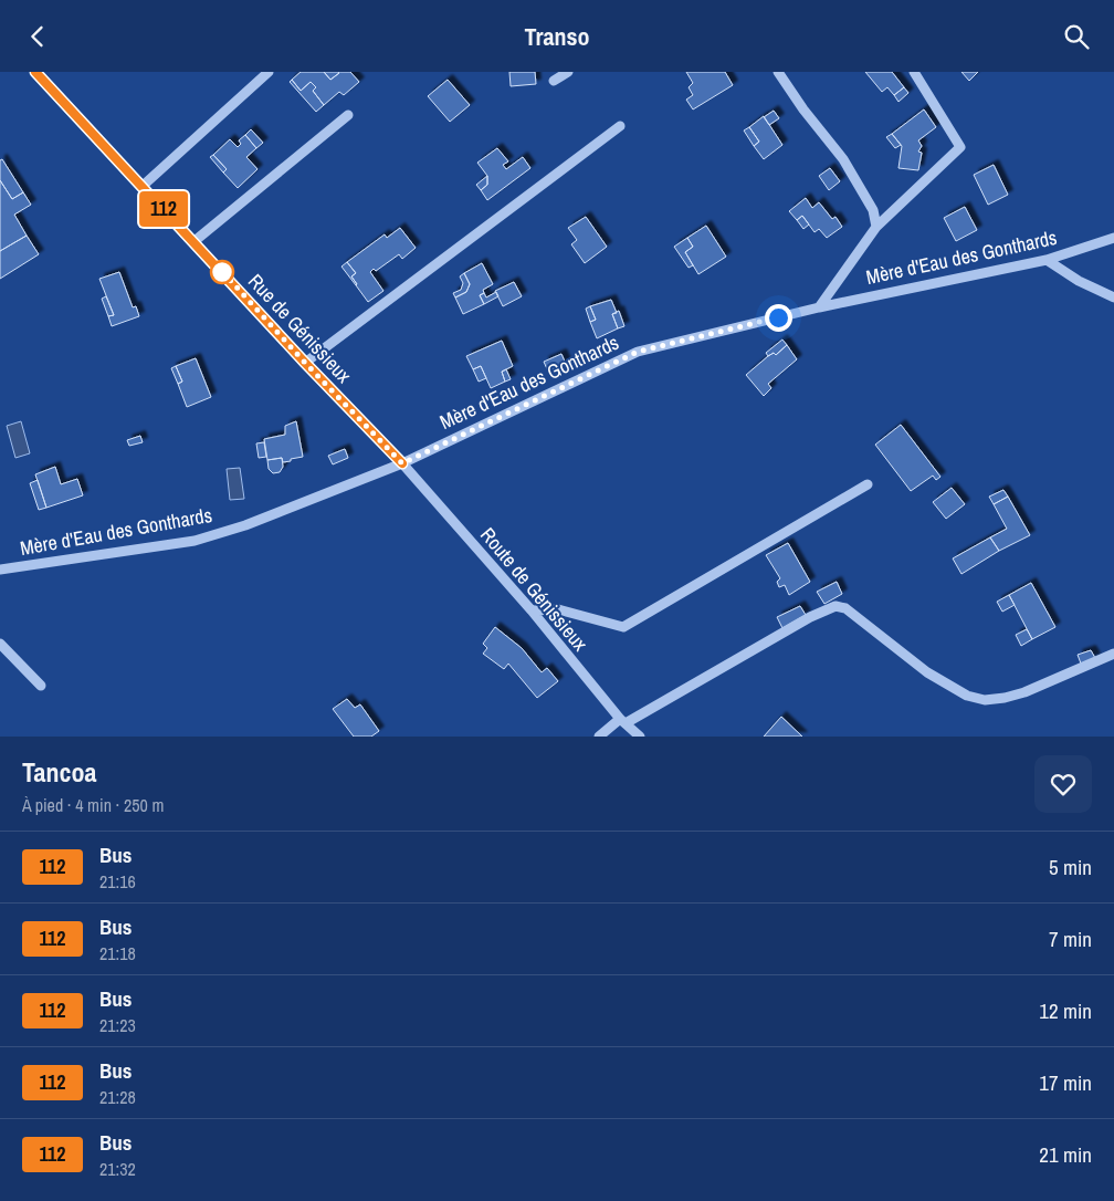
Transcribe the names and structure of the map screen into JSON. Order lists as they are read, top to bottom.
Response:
{
  "streets": {
    "street": ["Mère d'Eau des Gonthards", "Rue de Génissieux", "Route de Génissieux"]
  },
  "crossings": [
    ["Mère d'Eau des Gonthards", "Rue de Génissieux"],
    ["Mère d'Eau des Gonthards", "Route de Génissieux"],
    ["Rue de Génissieux", "Route de Génissieux"]
  ],
  "lines": ["bus line 112"],
  "page": {
    "header": "Transo",
    "on_map": "112",
    "heading": ["Tancoa", "À pied · 4 min · 250 m"],
    "list": [
      {
        "mark": "112",
        "name": "Bus",
        "note": "21:16",
        "value": "5 min"
      },
      {
        "mark": "112",
        "name": "Bus",
        "note": "21:18",
        "value": "7 min"
      },
      {
        "mark": "112",
        "name": "Bus",
        "note": "21:23",
        "value": "12 min"
      },
      {
        "mark": "112",
        "name": "Bus",
        "note": "21:28",
        "value": "17 min"
      },
      {
        "mark": "112",
        "name": "Bus",
        "note": "21:32",
        "value": "21 min"
      }
    ]
  }
}
